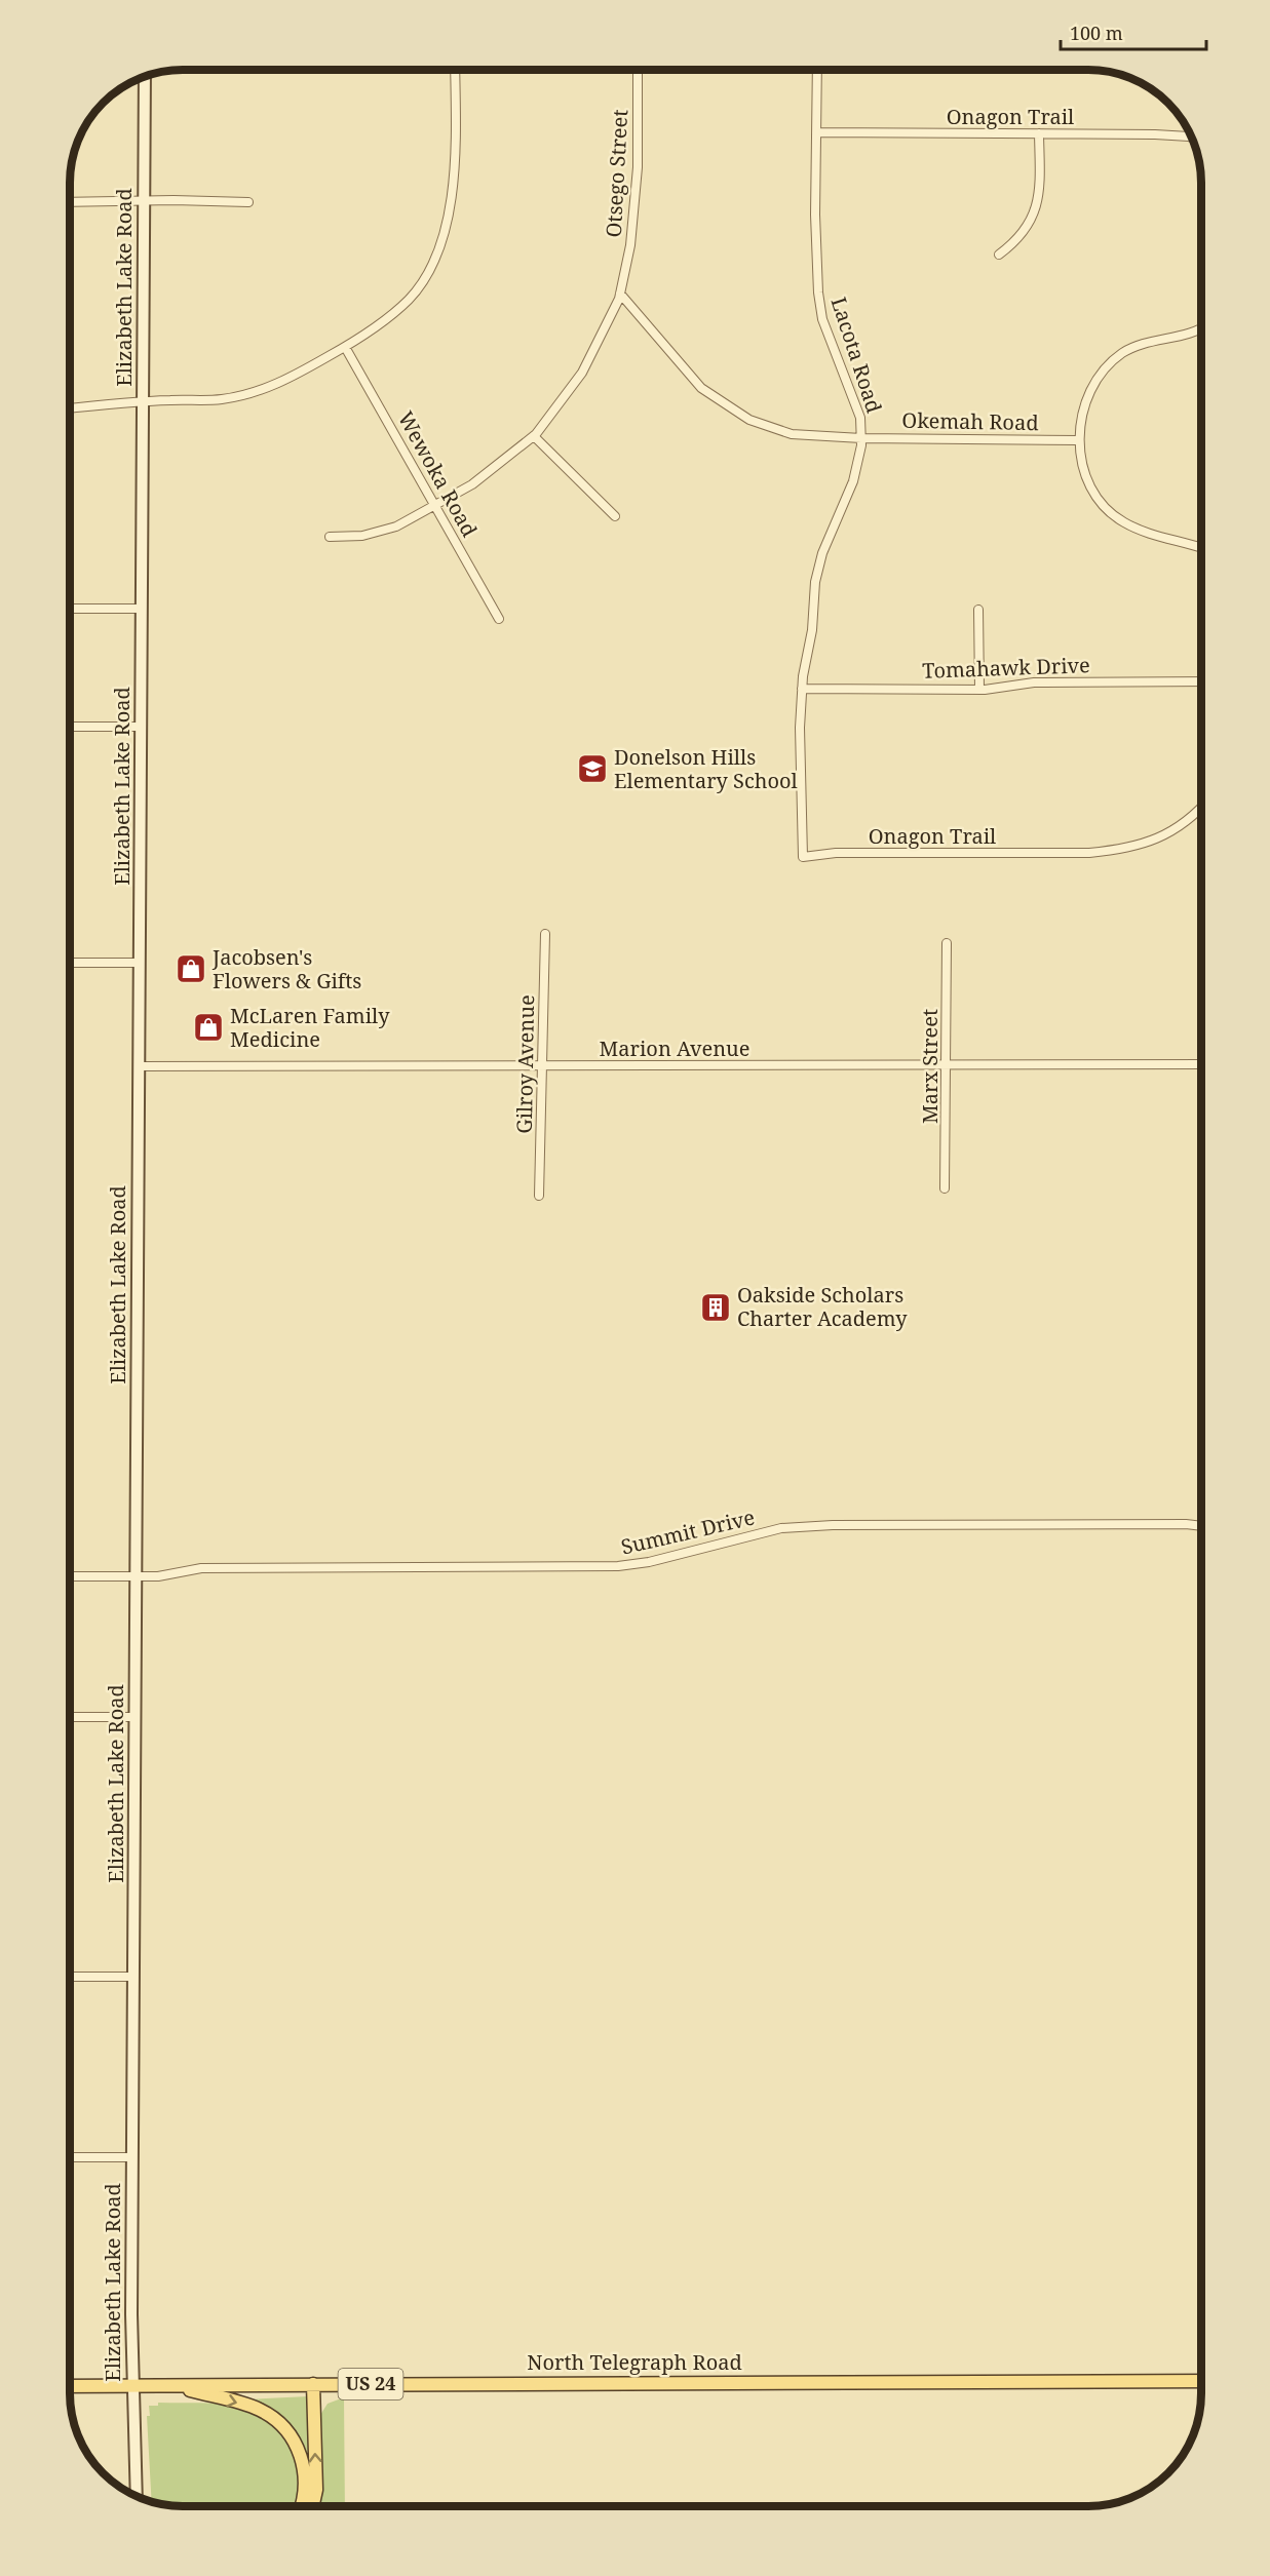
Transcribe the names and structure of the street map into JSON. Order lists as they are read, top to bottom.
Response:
{
  "streets": {
    "main road": ["Elizabeth Lake Road", "North Telegraph Road", "US 24"],
    "street": [
      "Onagon Trail",
      "Otsego Street",
      "Lacota Road",
      "Okemah Road",
      "Wewoka Road",
      "Tomahawk Drive",
      "Marion Avenue",
      "Gilroy Avenue",
      "Marx Street",
      "Summit Drive"
    ]
  },
  "crossings": [
    ["Onagon Trail", "Lacota Road"],
    ["Onagon Trail", "Tomahawk Drive"],
    ["Otsego Street", "Okemah Road"],
    ["Otsego Street", "Wewoka Road"],
    ["Elizabeth Lake Road", "Marion Avenue"],
    ["Elizabeth Lake Road", "Summit Drive"],
    ["Elizabeth Lake Road", "North Telegraph Road"],
    ["Lacota Road", "Okemah Road"],
    ["Lacota Road", "Tomahawk Drive"],
    ["Marion Avenue", "Gilroy Avenue"],
    ["Marion Avenue", "Marx Street"]
  ],
  "places": {
    "school or university": ["Donelson Hills Elementary School"],
    "shop": ["Jacobsen's Flowers & Gifts", "McLaren Family Medicine"],
    "building": ["Oakside Scholars Charter Academy"]
  },
  "scale_bar": "100 m"
}
